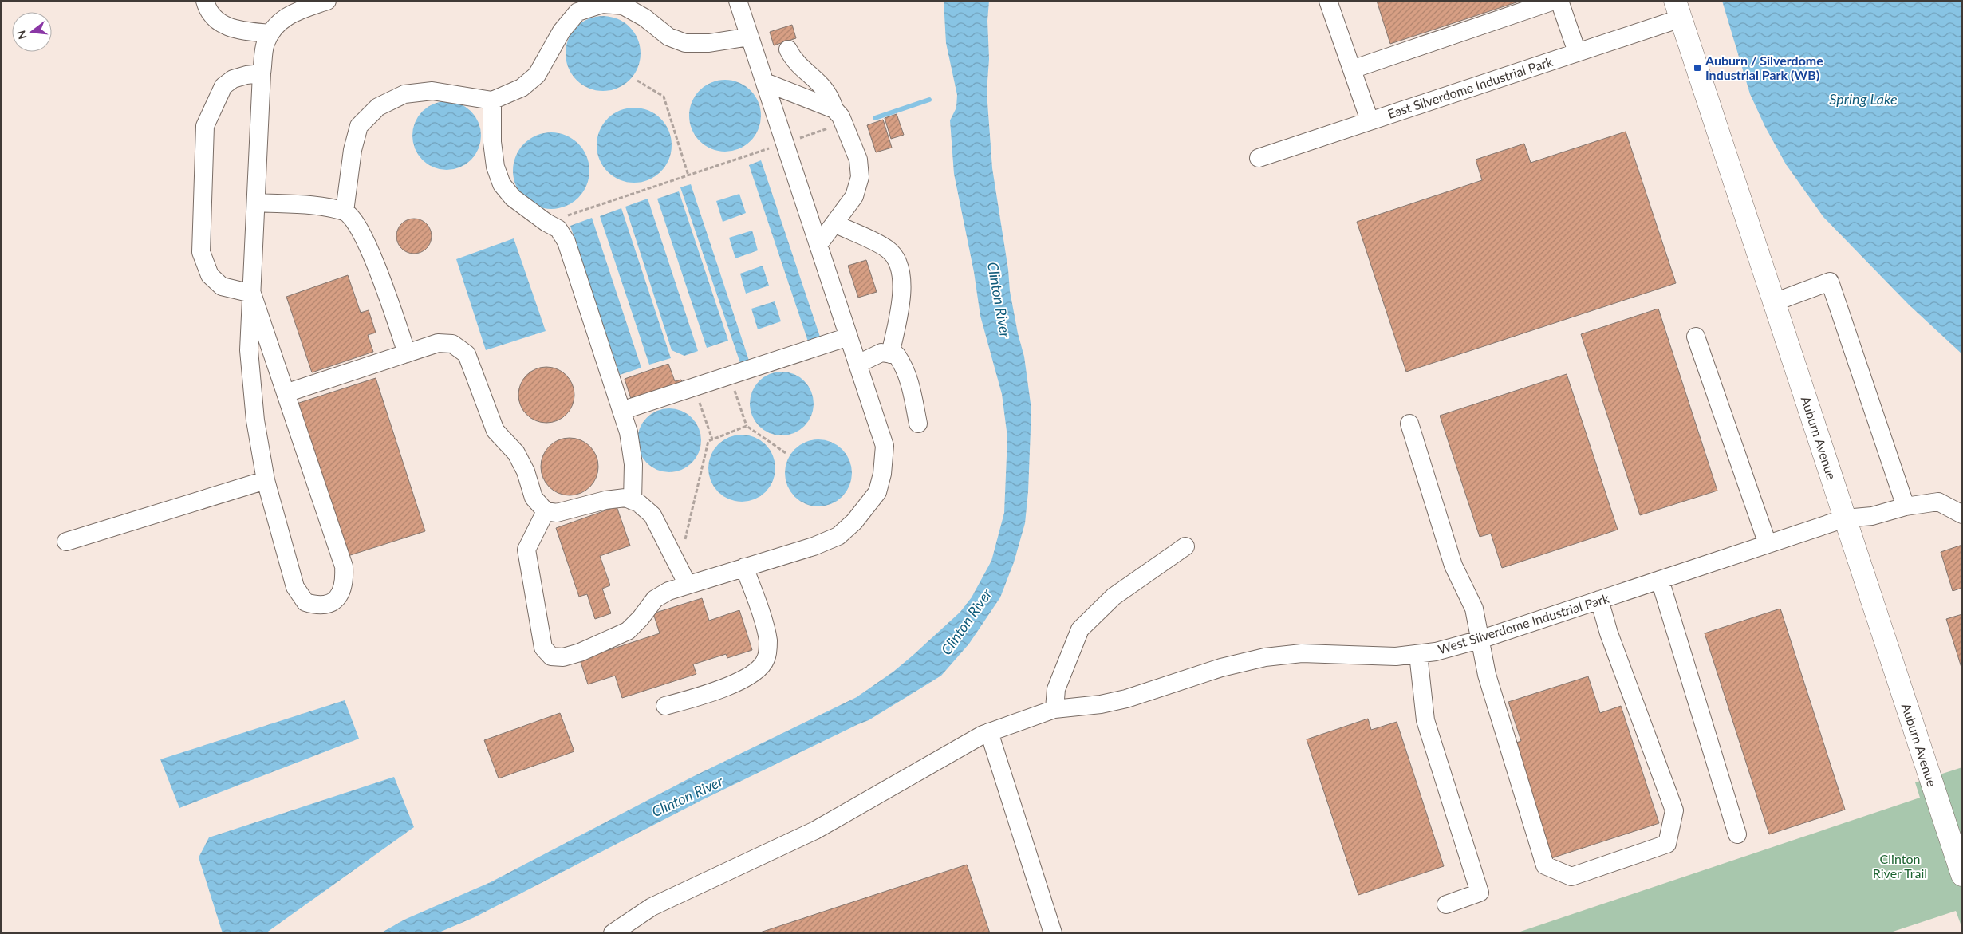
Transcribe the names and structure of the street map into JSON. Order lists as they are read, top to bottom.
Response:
{
  "streets": {
    "main road": ["Auburn Avenue"],
    "street": ["East Silverdome Industrial Park", "West Silverdome Industrial Park"]
  },
  "crossings": [
    ["East Silverdome Industrial Park", "Auburn Avenue"],
    ["Auburn Avenue", "West Silverdome Industrial Park"]
  ],
  "water": ["Spring Lake", "Clinton River"],
  "parks": ["Clinton River Trail"],
  "places": {
    "transit": ["Auburn / Silverdome Industrial Park (WB)"]
  },
  "north": "left"
}
